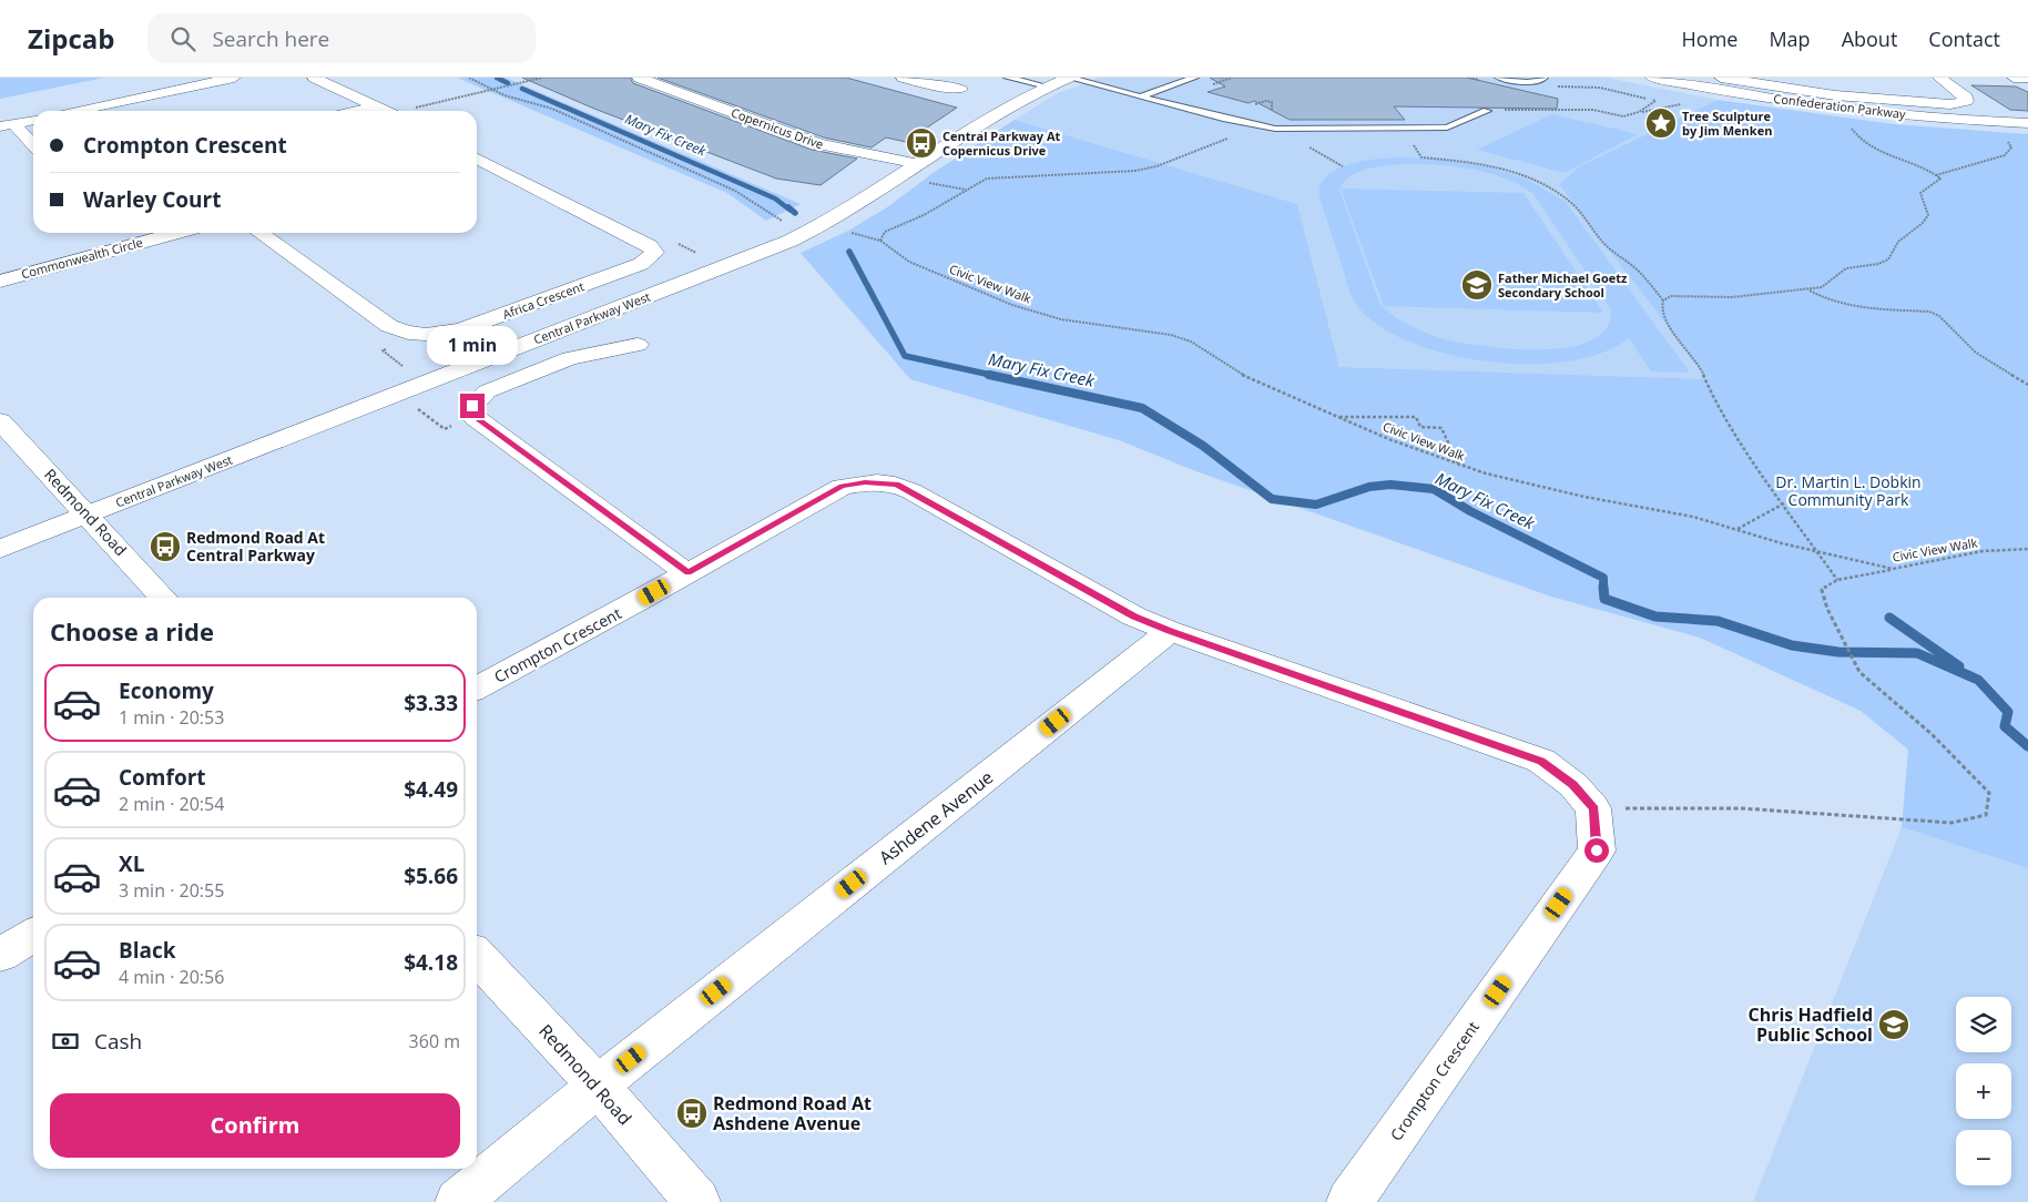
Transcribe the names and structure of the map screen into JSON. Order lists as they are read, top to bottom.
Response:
{
  "streets": {
    "street": [
      "Confederation Parkway",
      "Copernicus Drive",
      "Commonwealth Circle",
      "Africa Crescent",
      "Central Parkway West",
      "Redmond Road",
      "Crompton Crescent",
      "Ashdene Avenue"
    ],
    "path": ["Civic View Walk"]
  },
  "crossings": [
    ["Copernicus Drive", "Central Parkway West"],
    ["Central Parkway West", "Redmond Road"],
    ["Redmond Road", "Ashdene Avenue"],
    ["Crompton Crescent", "Ashdene Avenue"]
  ],
  "water": ["Mary Fix Creek"],
  "parks": ["Dr. Martin L. Dobkin Community Park"],
  "places": {
    "place": ["Tree Sculpture by Jim Menken"],
    "bus stop": ["Central Parkway At Copernicus Drive", "Redmond Road At Central Parkway", "Redmond Road At Ashdene Avenue"],
    "school or university": ["Father Michael Goetz Secondary School", "Chris Hadfield Public School"]
  },
  "page": {
    "header": "Zipcab",
    "search": "Search here",
    "nav": [
      "Home",
      "Map",
      "About",
      "Contact"
    ],
    "banner": ["Crompton Crescent", "Warley Court"],
    "bubble": "1 min",
    "heading": "Choose a ride",
    "list": [
      {
        "name": "Economy",
        "note": "1 min · 20:53",
        "value": "$3.33"
      },
      {
        "name": "Comfort",
        "note": "2 min · 20:54",
        "value": "$4.49"
      },
      {
        "name": "XL",
        "note": "3 min · 20:55",
        "value": "$5.66"
      },
      {
        "name": "Black",
        "note": "4 min · 20:56",
        "value": "$4.18"
      }
    ],
    "map_buttons": ["+", "−"],
    "pay": ["Cash", "360 m"],
    "buttons": "Confirm"
  }
}
